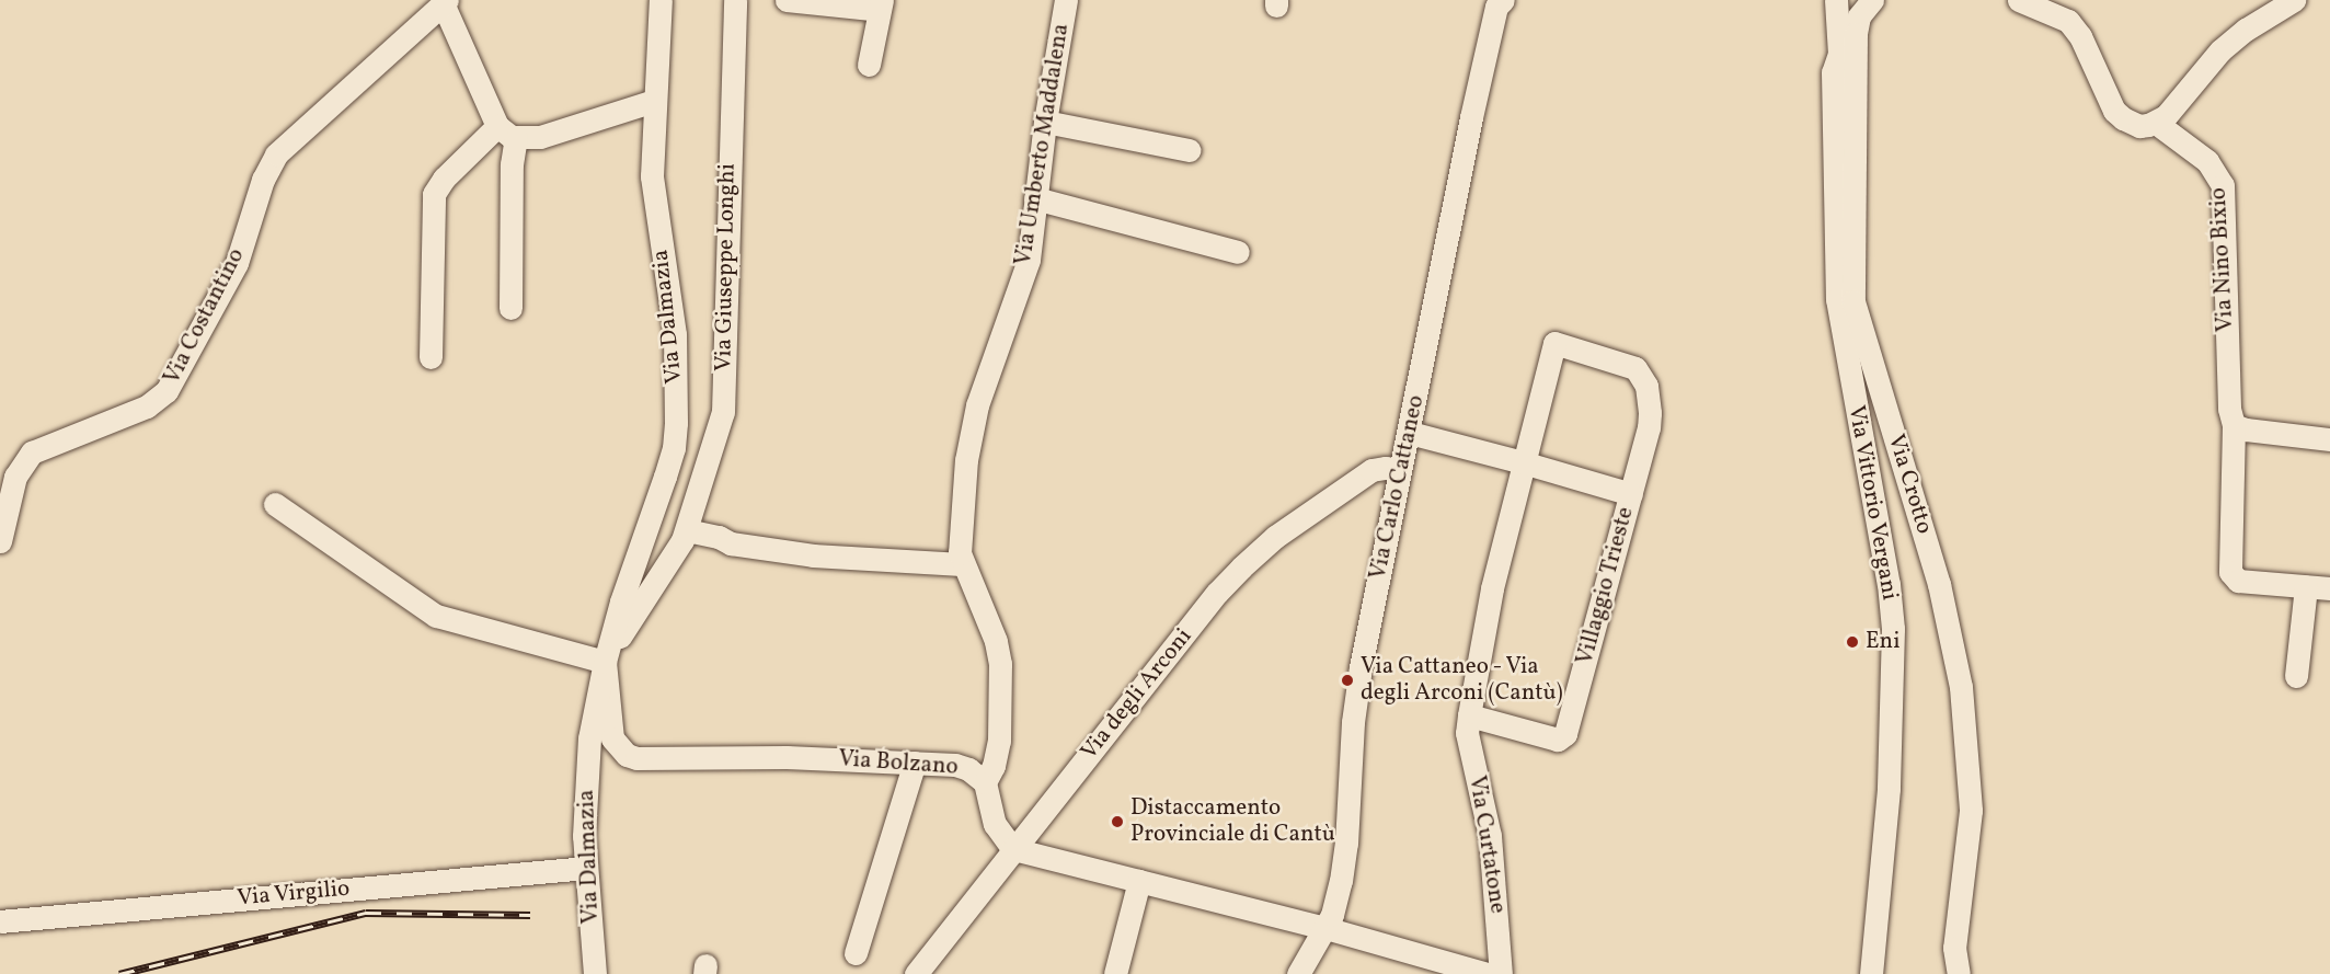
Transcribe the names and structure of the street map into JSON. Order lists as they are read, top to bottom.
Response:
{
  "streets": {
    "street": [
      "Via Umberto Maddalena",
      "Via Nino Bixio",
      "Via Giuseppe Longhi",
      "Via Costantino",
      "Via Dalmazia",
      "Via Crotto",
      "Via Carlo Cattaneo",
      "Via Vittorio Vergani",
      "Villaggio Trieste",
      "Via degli Arconi",
      "Via Bolzano",
      "Via Curtatone",
      "Via Virgilio"
    ]
  },
  "crossings": [
    ["Via Umberto Maddalena", "Via Bolzano"],
    ["Via Giuseppe Longhi", "Via Dalmazia"],
    ["Via Giuseppe Longhi", "Via Bolzano"],
    ["Via Dalmazia", "Via Bolzano"],
    ["Via Dalmazia", "Via Virgilio"],
    ["Via Carlo Cattaneo", "Via degli Arconi"],
    ["Villaggio Trieste", "Via Curtatone"],
    ["Via degli Arconi", "Via Bolzano"]
  ],
  "places": ["Eni", "Via Cattaneo - Via degli Arconi (Cantù)", "Distaccamento Provinciale di Cantù"]
}
